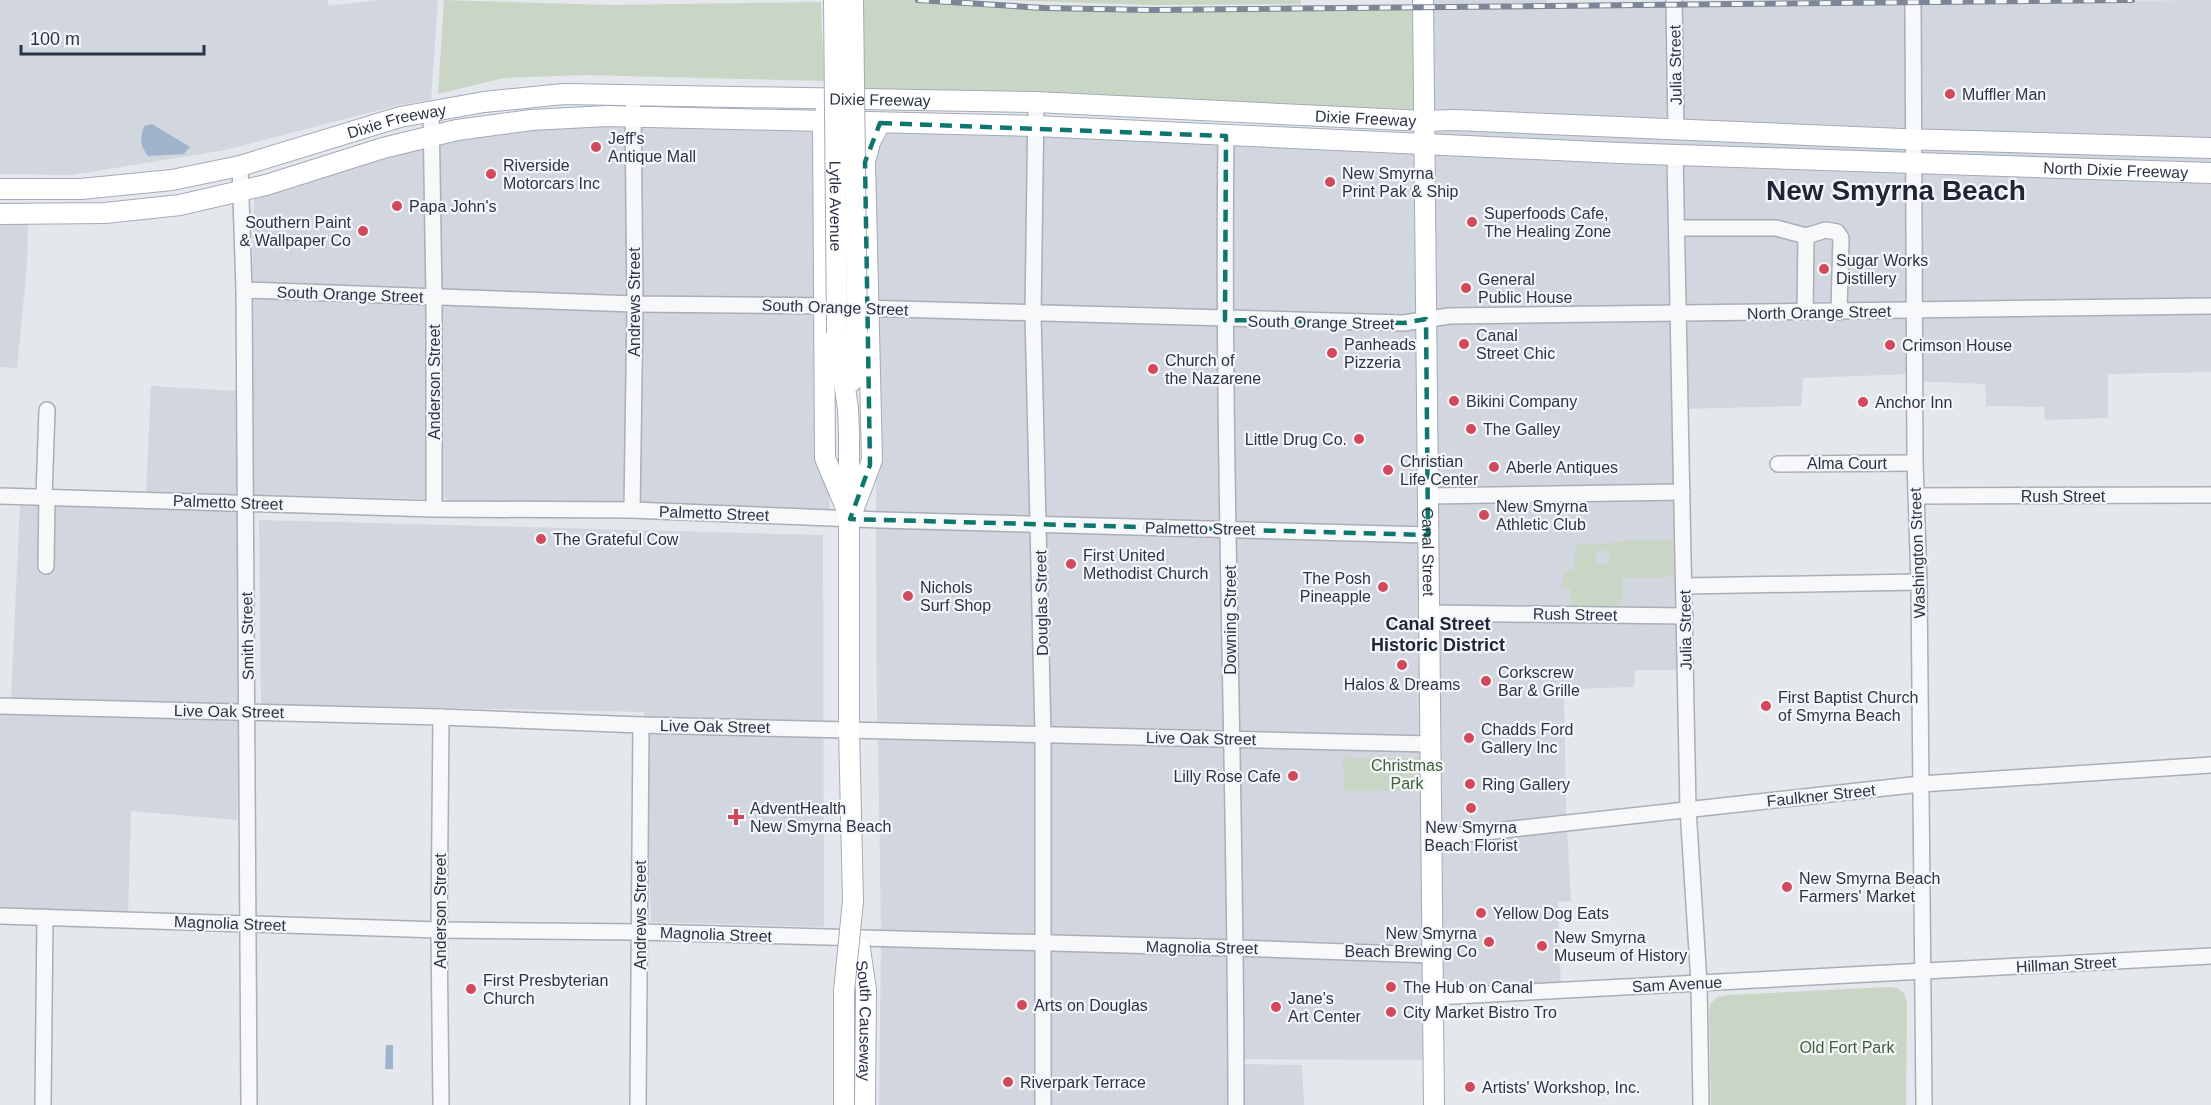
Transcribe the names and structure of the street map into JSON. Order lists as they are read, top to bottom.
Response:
{
  "streets": {
    "main road": [
      "Dixie Freeway",
      "North Dixie Freeway",
      "Lytle Avenue",
      "Canal Street",
      "South Causeway"
    ],
    "street": [
      "Julia Street",
      "South Orange Street",
      "Andrews Street",
      "North Orange Street",
      "Anderson Street",
      "Alma Court",
      "Rush Street",
      "Palmetto Street",
      "Washington Street",
      "Douglas Street",
      "Downing Street",
      "Smith Street",
      "Live Oak Street",
      "Faulkner Street",
      "Magnolia Street",
      "Hillman Street",
      "Sam Avenue"
    ]
  },
  "crossings": [
    ["Julia Street", "Dixie Freeway"],
    ["Julia Street", "North Orange Street"],
    ["Julia Street", "Rush Street"],
    ["Julia Street", "Faulkner Street"],
    ["Julia Street", "Sam Avenue"],
    ["Dixie Freeway", "North Dixie Freeway"],
    ["Dixie Freeway", "Andrews Street"],
    ["Dixie Freeway", "Anderson Street"],
    ["Dixie Freeway", "Canal Street"],
    ["Dixie Freeway", "Douglas Street"],
    ["Dixie Freeway", "Downing Street"],
    ["Dixie Freeway", "Smith Street"],
    ["North Dixie Freeway", "Washington Street"],
    ["Lytle Avenue", "Palmetto Street"],
    ["Lytle Avenue", "Live Oak Street"],
    ["Lytle Avenue", "South Causeway"],
    ["South Orange Street", "Andrews Street"],
    ["South Orange Street", "North Orange Street"],
    ["South Orange Street", "Anderson Street"],
    ["South Orange Street", "Canal Street"],
    ["South Orange Street", "Douglas Street"],
    ["South Orange Street", "Downing Street"],
    ["South Orange Street", "Smith Street"],
    ["Andrews Street", "Palmetto Street"],
    ["Andrews Street", "Live Oak Street"],
    ["Andrews Street", "Magnolia Street"],
    ["North Orange Street", "Canal Street"],
    ["North Orange Street", "Washington Street"],
    ["Anderson Street", "Palmetto Street"],
    ["Anderson Street", "Live Oak Street"],
    ["Anderson Street", "Magnolia Street"],
    ["Alma Court", "Washington Street"],
    ["Rush Street", "Canal Street"],
    ["Rush Street", "Washington Street"],
    ["Palmetto Street", "Canal Street"],
    ["Palmetto Street", "Douglas Street"],
    ["Palmetto Street", "Downing Street"],
    ["Palmetto Street", "Smith Street"],
    ["Canal Street", "Live Oak Street"],
    ["Canal Street", "Faulkner Street"],
    ["Canal Street", "Magnolia Street"],
    ["Canal Street", "Sam Avenue"],
    ["Washington Street", "Faulkner Street"],
    ["Washington Street", "Hillman Street"],
    ["Washington Street", "Sam Avenue"],
    ["Douglas Street", "Live Oak Street"],
    ["Douglas Street", "Magnolia Street"],
    ["Downing Street", "Live Oak Street"],
    ["Downing Street", "Magnolia Street"],
    ["Smith Street", "Live Oak Street"],
    ["Smith Street", "Magnolia Street"],
    ["Live Oak Street", "South Causeway"],
    ["Hillman Street", "Sam Avenue"]
  ],
  "districts": ["New Smyrna Beach", "Canal Street Historic District"],
  "parks": ["Christmas Park", "Old Fort Park"],
  "places": {
    "other": [
      "Muffler Man",
      "Jeff's Antique Mall",
      "Riverside Motorcars Inc",
      "New Smyrna Print Pak & Ship",
      "Papa John's",
      "Superfoods Cafe, The Healing Zone",
      "Southern Paint & Wallpaper Co",
      "Sugar Works Distillery",
      "General Public House",
      "Canal Street Chic",
      "Crimson House",
      "Panheads Pizzeria",
      "Church of the Nazarene",
      "Bikini Company",
      "Anchor Inn",
      "The Galley",
      "Little Drug Co.",
      "Aberle Antiques",
      "Christian Life Center",
      "New Smyrna Athletic Club",
      "The Grateful Cow",
      "First United Methodist Church",
      "The Posh Pineapple",
      "Nichols Surf Shop",
      "Halos & Dreams",
      "Corkscrew Bar & Grille",
      "First Baptist Church of Smyrna Beach",
      "Chadds Ford Gallery Inc",
      "Lilly Rose Cafe",
      "Ring Gallery",
      "New Smyrna Beach Florist",
      "New Smyrna Beach Farmers' Market",
      "Yellow Dog Eats",
      "New Smyrna Beach Brewing Co",
      "New Smyrna Museum of History",
      "The Hub on Canal",
      "First Presbyterian Church",
      "Arts on Douglas",
      "Jane's Art Center",
      "City Market Bistro Tro",
      "Riverpark Terrace",
      "Artists' Workshop, Inc."
    ],
    "health": ["AdventHealth New Smyrna Beach"]
  },
  "scale_bar": "100 m"
}
